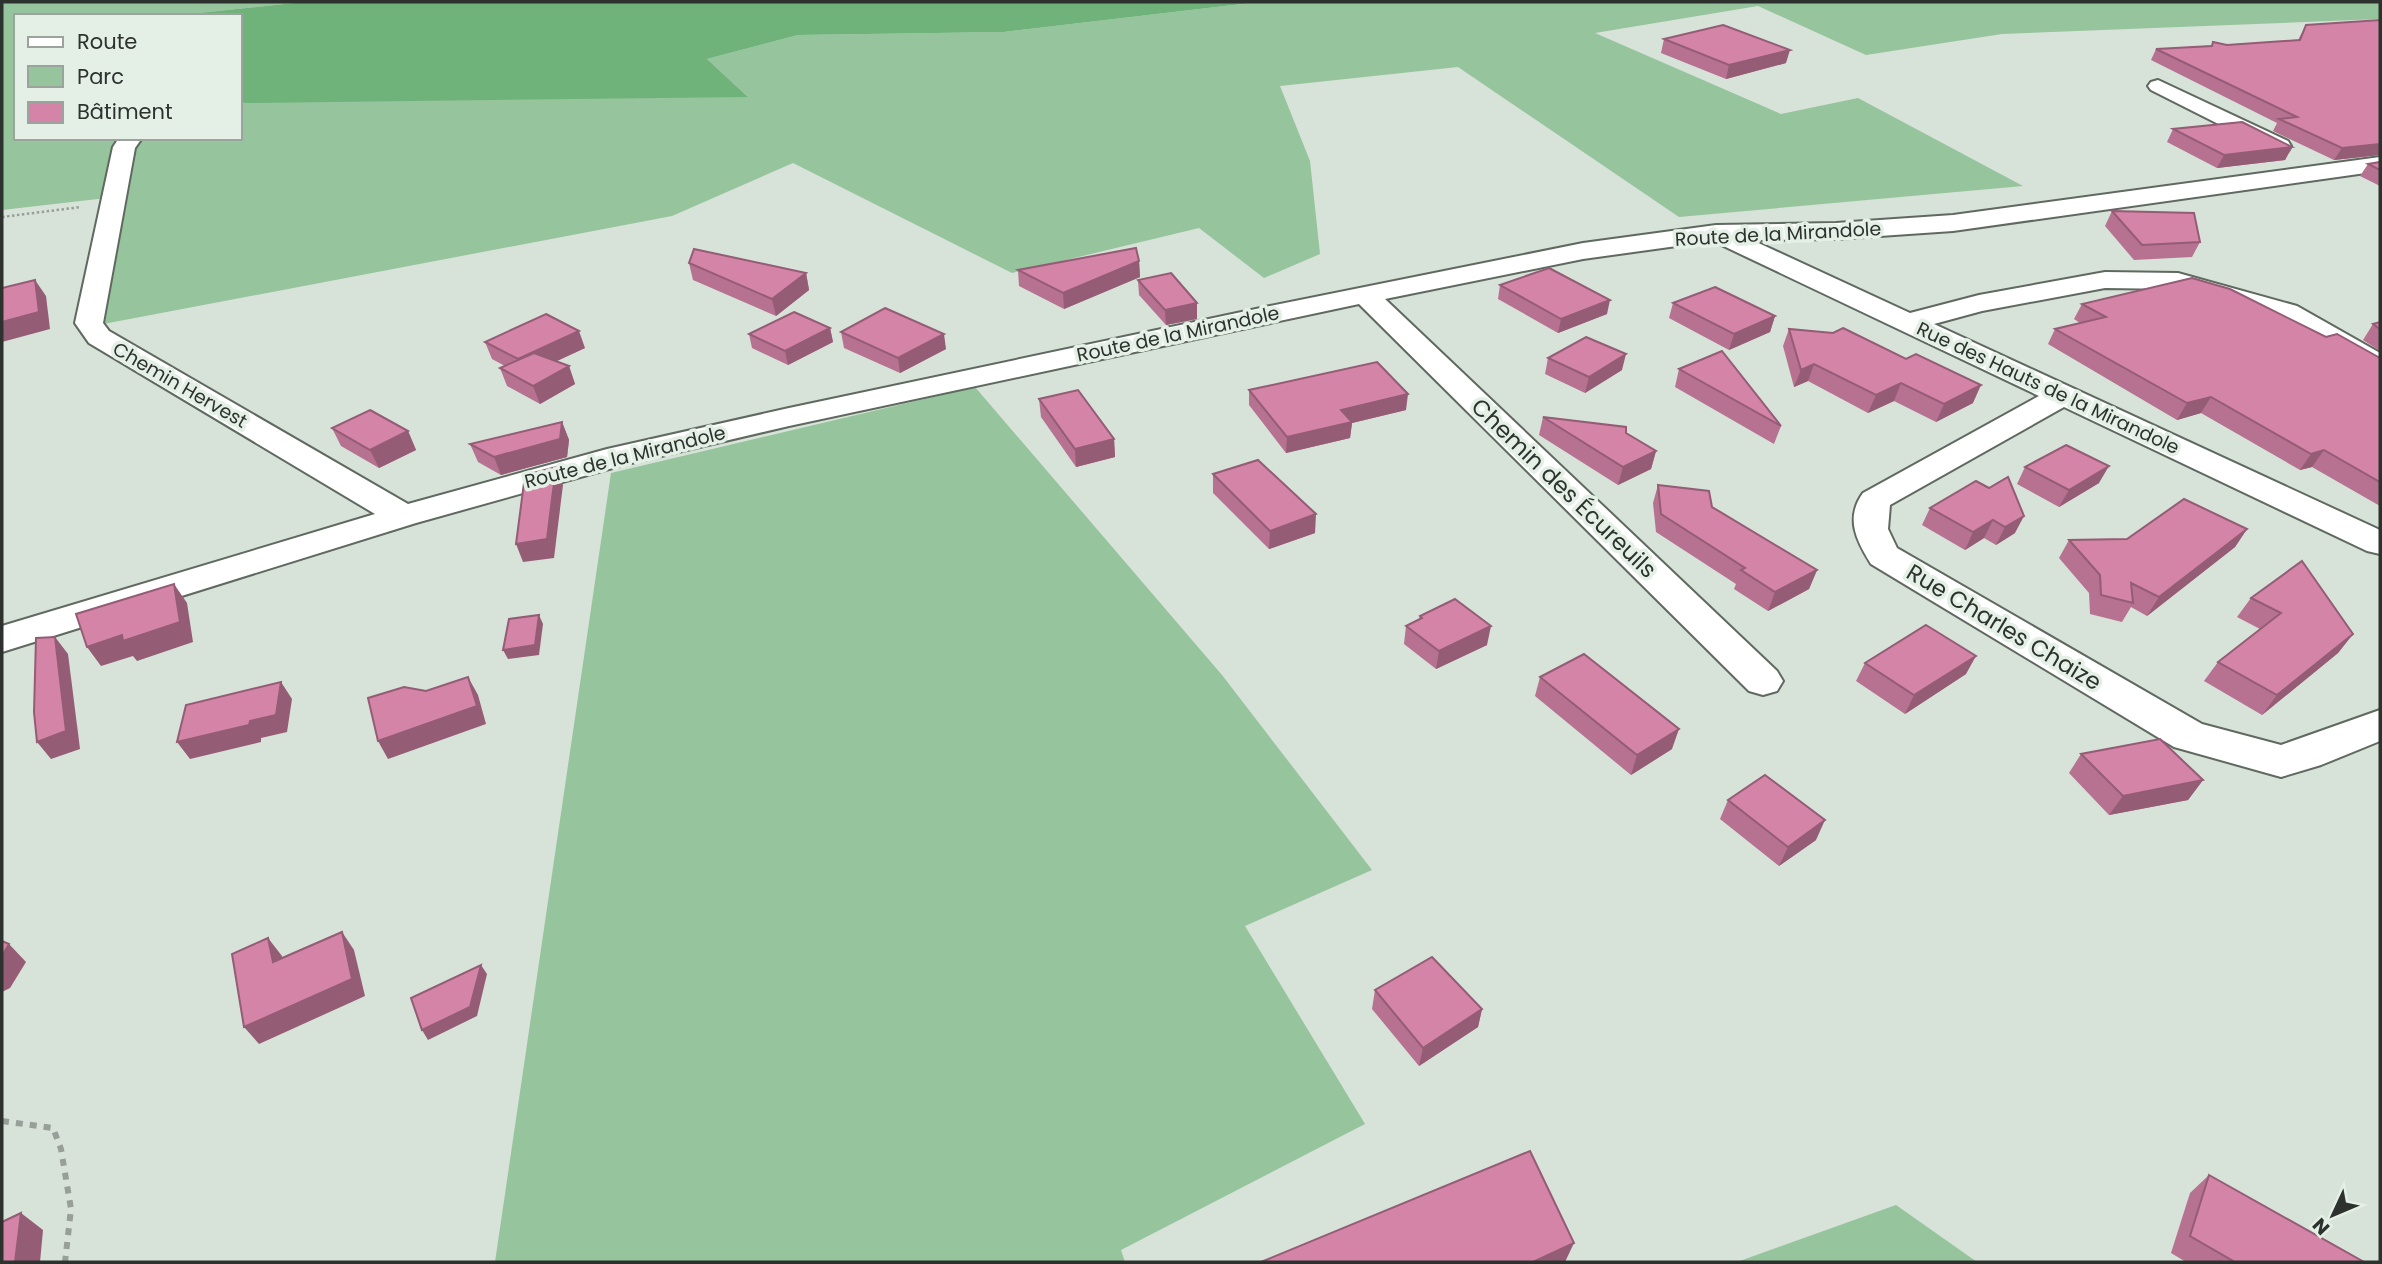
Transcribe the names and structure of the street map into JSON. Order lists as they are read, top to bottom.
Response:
{
  "streets": {
    "street": [
      "Route de la Mirandole",
      "Chemin Hervest",
      "Rue des Hauts de la Mirandole",
      "Chemin des Écureuils",
      "Rue Charles Chaize"
    ]
  },
  "crossings": [
    ["Route de la Mirandole", "Chemin Hervest"],
    ["Route de la Mirandole", "Rue des Hauts de la Mirandole"],
    ["Route de la Mirandole", "Chemin des Écureuils"],
    ["Rue des Hauts de la Mirandole", "Rue Charles Chaize"]
  ],
  "legend": ["Route", "Parc", "Bâtiment"],
  "north": "bottom left"
}
